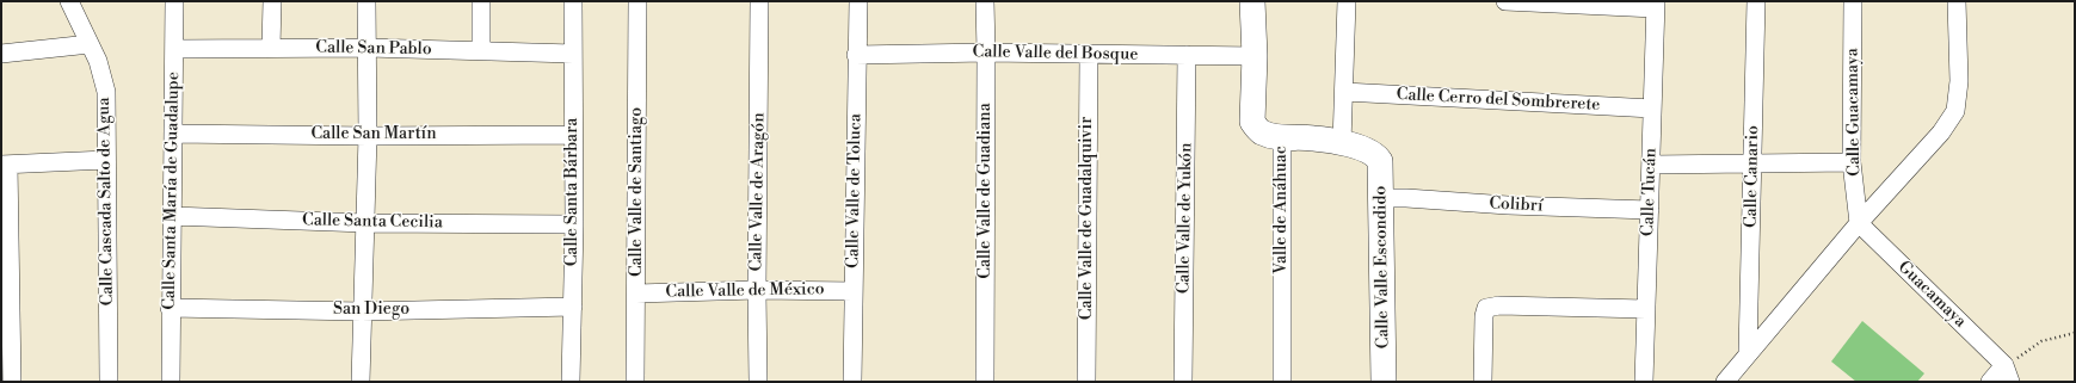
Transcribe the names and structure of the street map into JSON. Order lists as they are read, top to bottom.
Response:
{
  "streets": {
    "street": [
      "Calle San Pablo",
      "Calle Valle del Bosque",
      "Calle Cerro del Sombrerete",
      "Calle Guacamaya",
      "Calle San Martín",
      "Calle Canario",
      "Calle Santa María de Guadalupe",
      "Calle Valle de Toluca",
      "Calle Valle de Guadiana",
      "Calle Santa Bárbara",
      "Calle Valle de Santiago",
      "Calle Valle de Aragón",
      "Calle Tucán",
      "Calle Cascada Salto de Agua",
      "Colibrí",
      "Valle de Anáhuac",
      "Calle Valle de Guadalquivir",
      "Calle Valle de Yukón",
      "Calle Santa Cecilia",
      "Calle Valle Escondido",
      "Calle Valle de México",
      "Guacamaya",
      "San Diego"
    ]
  },
  "crossings": [
    ["Calle San Pablo", "Calle Santa María de Guadalupe"],
    ["Calle San Pablo", "Calle Santa Bárbara"],
    ["Calle Valle del Bosque", "Calle Valle de Toluca"],
    ["Calle Valle del Bosque", "Calle Valle de Guadiana"],
    ["Calle Valle del Bosque", "Valle de Anáhuac"],
    ["Calle Valle del Bosque", "Calle Valle de Guadalquivir"],
    ["Calle Valle del Bosque", "Calle Valle de Yukón"],
    ["Calle Cerro del Sombrerete", "Calle Tucán"],
    ["Calle Guacamaya", "Guacamaya"],
    ["Calle San Martín", "Calle Santa María de Guadalupe"],
    ["Calle San Martín", "Calle Santa Bárbara"],
    ["Calle Santa María de Guadalupe", "Calle Santa Cecilia"],
    ["Calle Santa María de Guadalupe", "San Diego"],
    ["Calle Valle de Toluca", "Calle Valle de México"],
    ["Calle Santa Bárbara", "Calle Santa Cecilia"],
    ["Calle Santa Bárbara", "San Diego"],
    ["Calle Valle de Santiago", "Calle Valle de México"],
    ["Calle Valle de Aragón", "Calle Valle de México"],
    ["Calle Tucán", "Colibrí"],
    ["Colibrí", "Calle Valle Escondido"]
  ]
}
